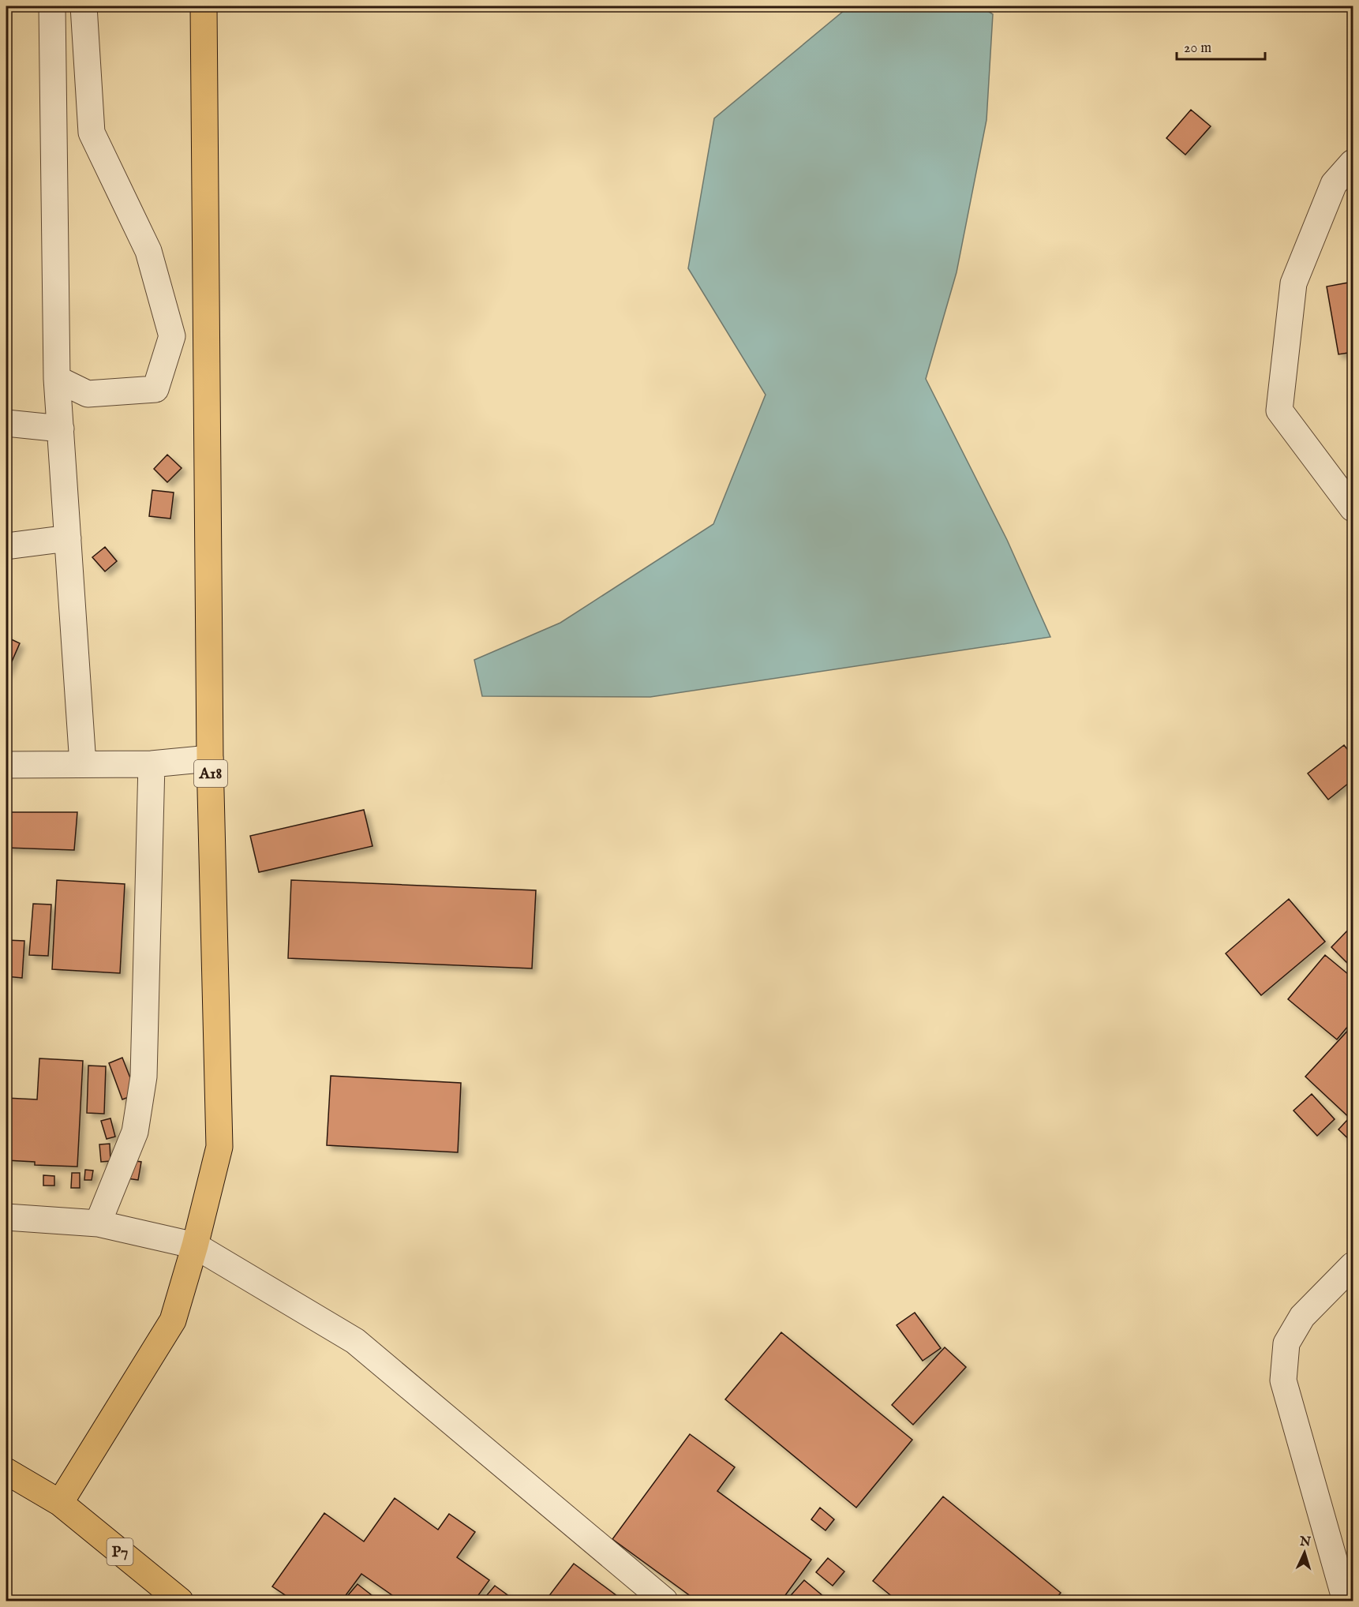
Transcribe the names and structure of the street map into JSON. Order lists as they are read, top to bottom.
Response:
{
  "streets": {
    "highway": ["A18", "P7"]
  },
  "crossings": [
    ["A18", "P7"]
  ],
  "scale_bar": "20 m",
  "north": "top"
}
